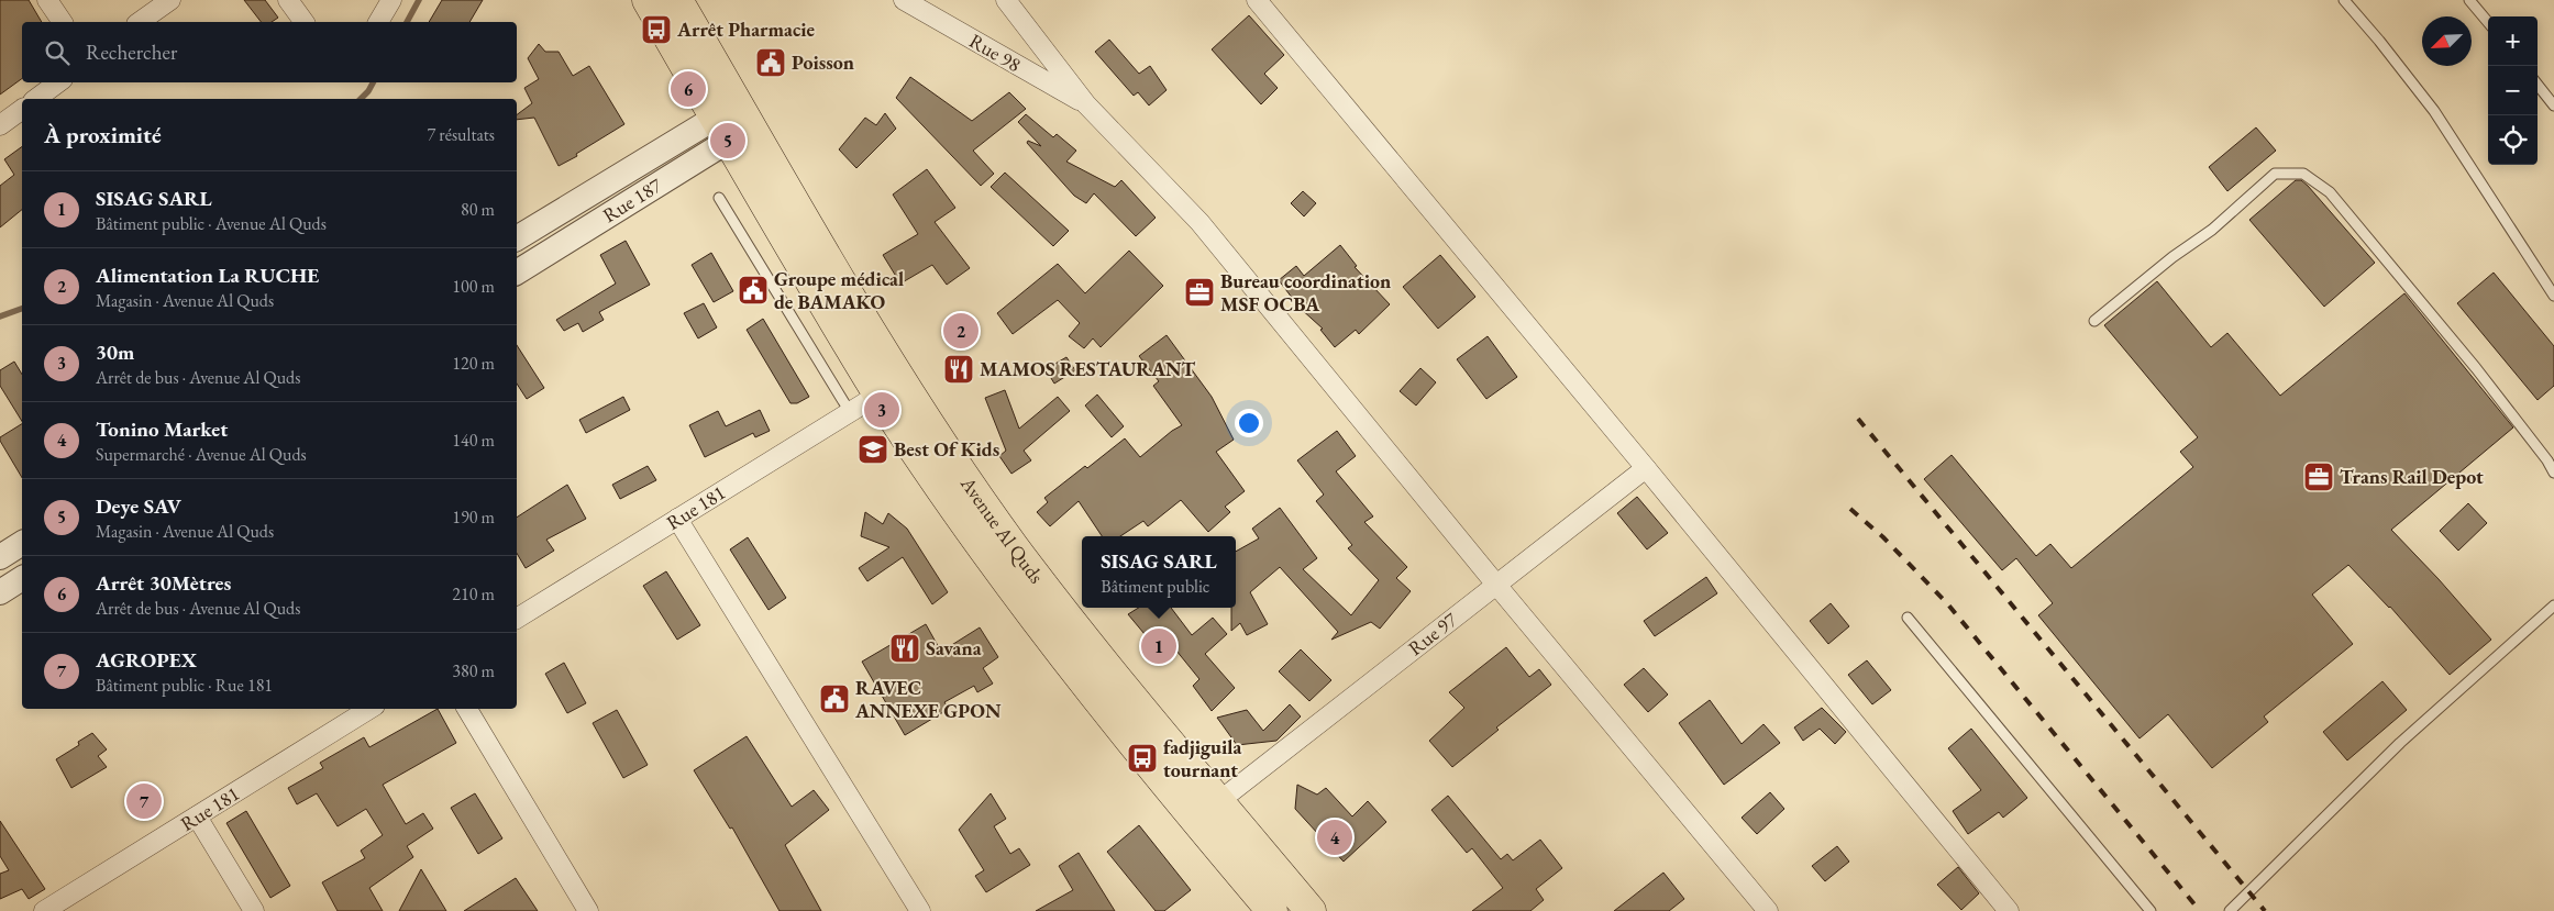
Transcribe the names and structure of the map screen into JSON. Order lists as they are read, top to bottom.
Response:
{
  "streets": {
    "main road": ["Avenue Al Quds"],
    "street": [
      "Rue 98",
      "Rue 187",
      "Rue 181",
      "Rue 97"
    ]
  },
  "crossings": [
    ["Rue 187", "Avenue Al Quds"],
    ["Rue 181", "Avenue Al Quds"],
    ["Avenue Al Quds", "Rue 97"]
  ],
  "places": {
    "bus stop": ["Arrêt Pharmacie", "fadjiguila tournant"],
    "public building": ["Poisson", "Groupe médical de BAMAKO", "RAVEC ANNEXE GPON"],
    "office": ["Bureau coordination MSF OCBA", "Trans Rail Depot"],
    "restaurant": ["MAMOS RESTAURANT", "Savana"],
    "school or university": ["Best Of Kids"]
  },
  "north": "bottom left",
  "page": {
    "map_buttons": ["+", "−"],
    "search": "Rechercher",
    "pins": [
      "6",
      "5",
      "2",
      "3",
      "1",
      "7",
      "4"
    ],
    "heading": ["À proximité", "7 résultats"],
    "list": [
      {
        "mark": "1",
        "name": "SISAG SARL",
        "note": "Bâtiment public · Avenue Al Quds",
        "value": "80 m"
      },
      {
        "mark": "2",
        "name": "Alimentation La RUCHE",
        "note": "Magasin · Avenue Al Quds",
        "value": "100 m"
      },
      {
        "mark": "3",
        "name": "30m",
        "note": "Arrêt de bus · Avenue Al Quds",
        "value": "120 m"
      },
      {
        "mark": "4",
        "name": "Tonino Market",
        "note": "Supermarché · Avenue Al Quds",
        "value": "140 m"
      },
      {
        "mark": "5",
        "name": "Deye SAV",
        "note": "Magasin · Avenue Al Quds",
        "value": "190 m"
      },
      {
        "mark": "6",
        "name": "Arrêt 30Mètres",
        "note": "Arrêt de bus · Avenue Al Quds",
        "value": "210 m"
      },
      {
        "mark": "7",
        "name": "AGROPEX",
        "note": "Bâtiment public · Rue 181",
        "value": "380 m"
      }
    ],
    "popup": ["SISAG SARL", "Bâtiment public"]
  }
}
